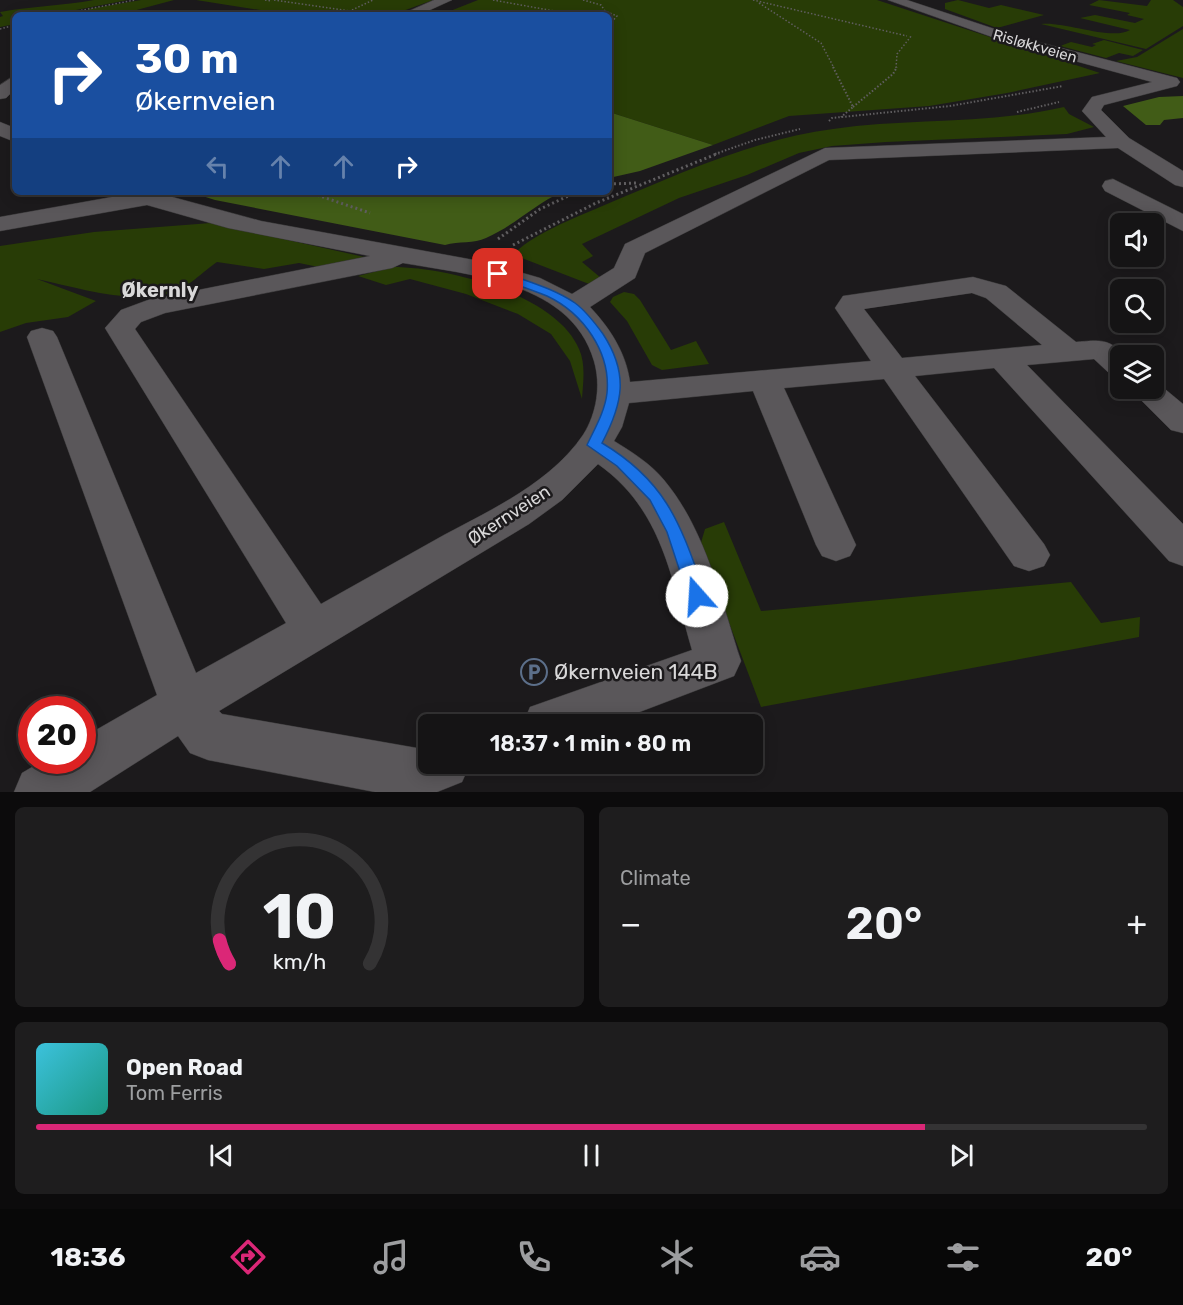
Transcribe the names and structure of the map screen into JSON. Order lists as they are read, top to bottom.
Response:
{
  "streets": {
    "street": ["Risløkkveien", "Økernveien"]
  },
  "districts": ["Økernly"],
  "places": {
    "parking": ["Økernveien 144B"]
  },
  "page": {
    "turn": ["30 m", "Økernveien"],
    "limit": "20",
    "trip": "18:37 · 1 min · 80 m",
    "tile": "Climate",
    "heat": ["−", "20°", "+"],
    "song": ["Open Road", "Tom Ferris"],
    "tabs": ["18:36", "20°"],
    "gauge": ["10", "km/h"]
  }
}
